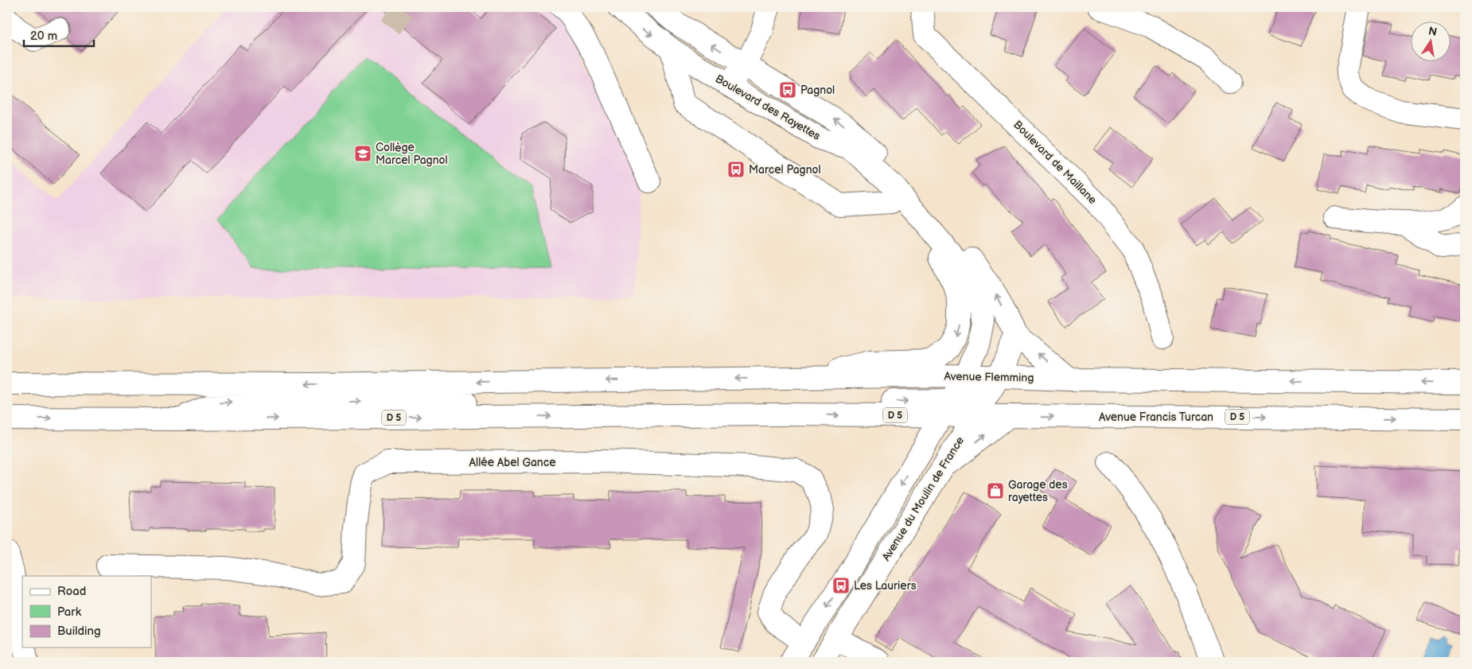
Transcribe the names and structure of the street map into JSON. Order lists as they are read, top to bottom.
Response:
{
  "streets": {
    "main road": [
      "Boulevard des Rayettes",
      "Boulevard de Maillane",
      "Avenue Flemming",
      "D 5",
      "Avenue Francis Turcan",
      "Allée Abel Gance",
      "Avenue du Moulin de France"
    ]
  },
  "crossings": [
    ["Boulevard des Rayettes", "Avenue Flemming"],
    ["Boulevard des Rayettes", "Avenue Francis Turcan"],
    ["Avenue Flemming", "D 5"],
    ["Avenue Flemming", "Avenue Francis Turcan"],
    ["Avenue Flemming", "Avenue du Moulin de France"],
    ["D 5", "Avenue Francis Turcan"],
    ["Avenue Francis Turcan", "Avenue du Moulin de France"]
  ],
  "places": {
    "bus stop": ["Pagnol", "Marcel Pagnol", "Les Lauriers"],
    "school or university": ["Collège Marcel Pagnol"],
    "shop": ["Garage des rayettes"]
  },
  "legend": ["Road", "Park", "Building"],
  "scale_bar": "20 m",
  "north": "top"
}
